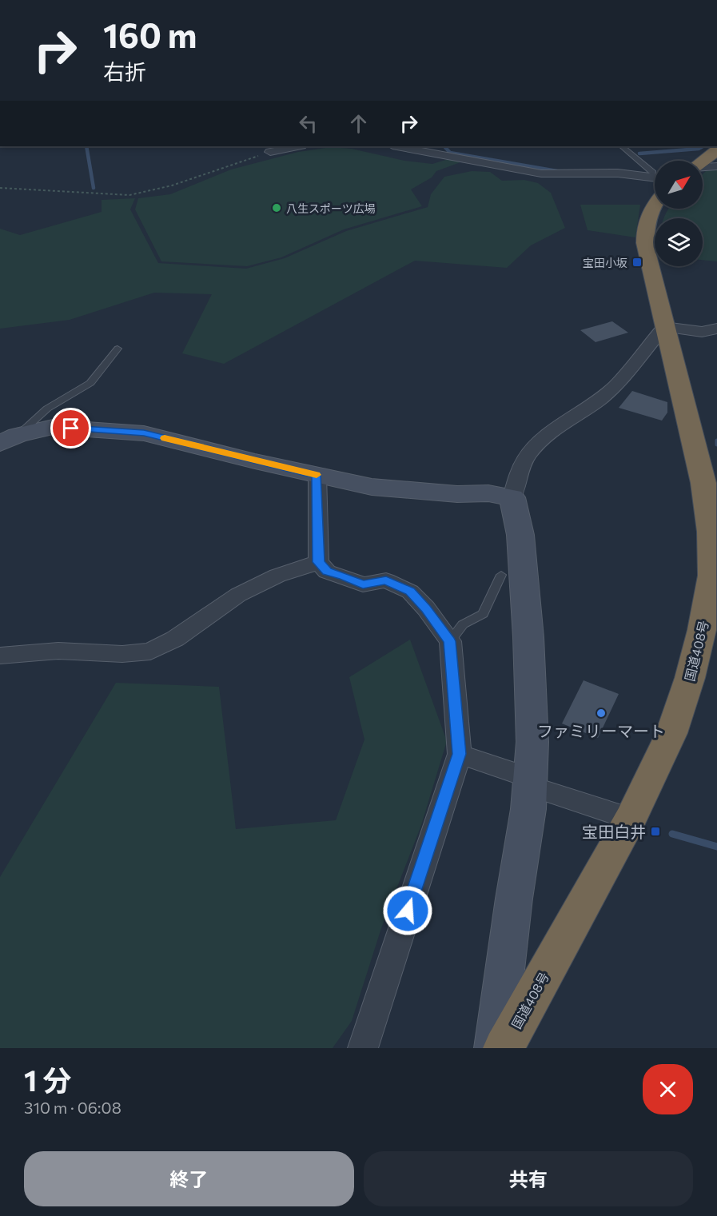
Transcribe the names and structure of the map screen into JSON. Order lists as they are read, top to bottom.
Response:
{
  "streets": {
    "highway": ["国道408号"]
  },
  "places": {
    "other": ["八生スポーツ広場", "ファミリーマート"],
    "transit": ["宝田小坂", "宝田白井"]
  },
  "north": "top right",
  "page": {
    "turn": ["160 m", "右折"],
    "heading": ["1 分", "310 m · 06:08"],
    "buttons": ["終了", "共有"]
  }
}
